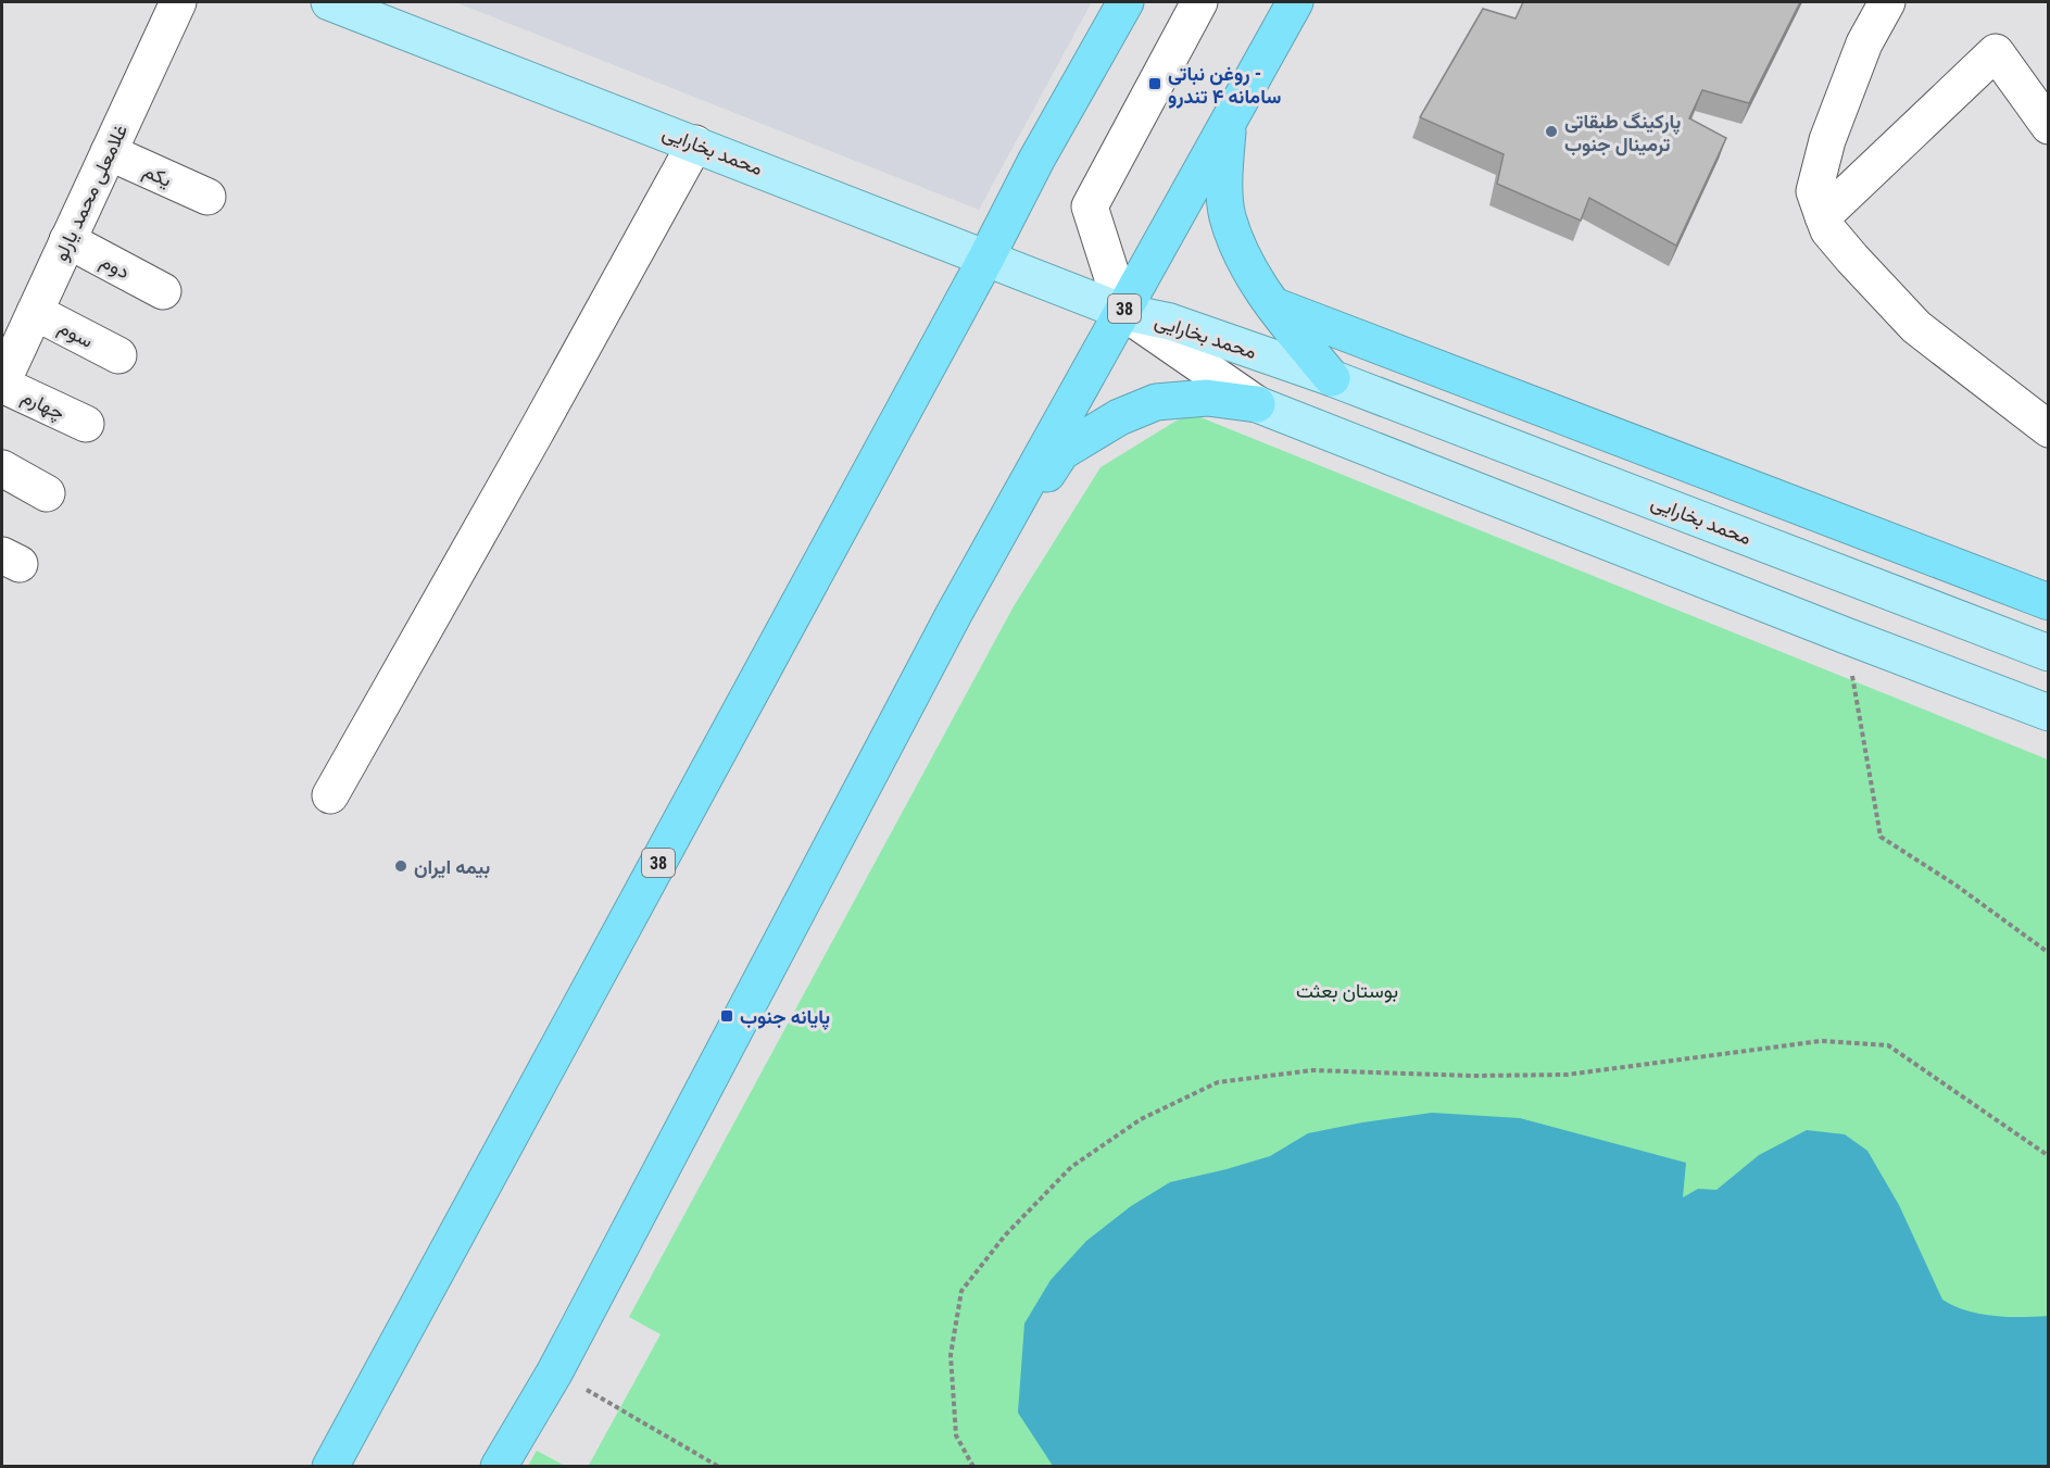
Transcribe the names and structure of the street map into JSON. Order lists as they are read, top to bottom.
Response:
{
  "streets": {
    "highway": ["38"],
    "main road": ["محمد بخارایی"],
    "street": [
      "یکم",
      "غلامعلی محمد یارلو",
      "دوم",
      "سوم",
      "چهارم"
    ]
  },
  "crossings": [
    ["محمد بخارایی", "38"],
    ["یکم", "غلامعلی محمد یارلو"],
    ["غلامعلی محمد یارلو", "دوم"],
    ["غلامعلی محمد یارلو", "سوم"],
    ["غلامعلی محمد یارلو", "چهارم"]
  ],
  "parks": ["بوستان بعثت"],
  "places": {
    "transit": ["روغن نباتی - سامانه ۴ تندرو", "پایانه جنوب"],
    "other": ["پارکینگ طبقاتی ترمینال جنوب", "بیمه ایران"]
  }
}
